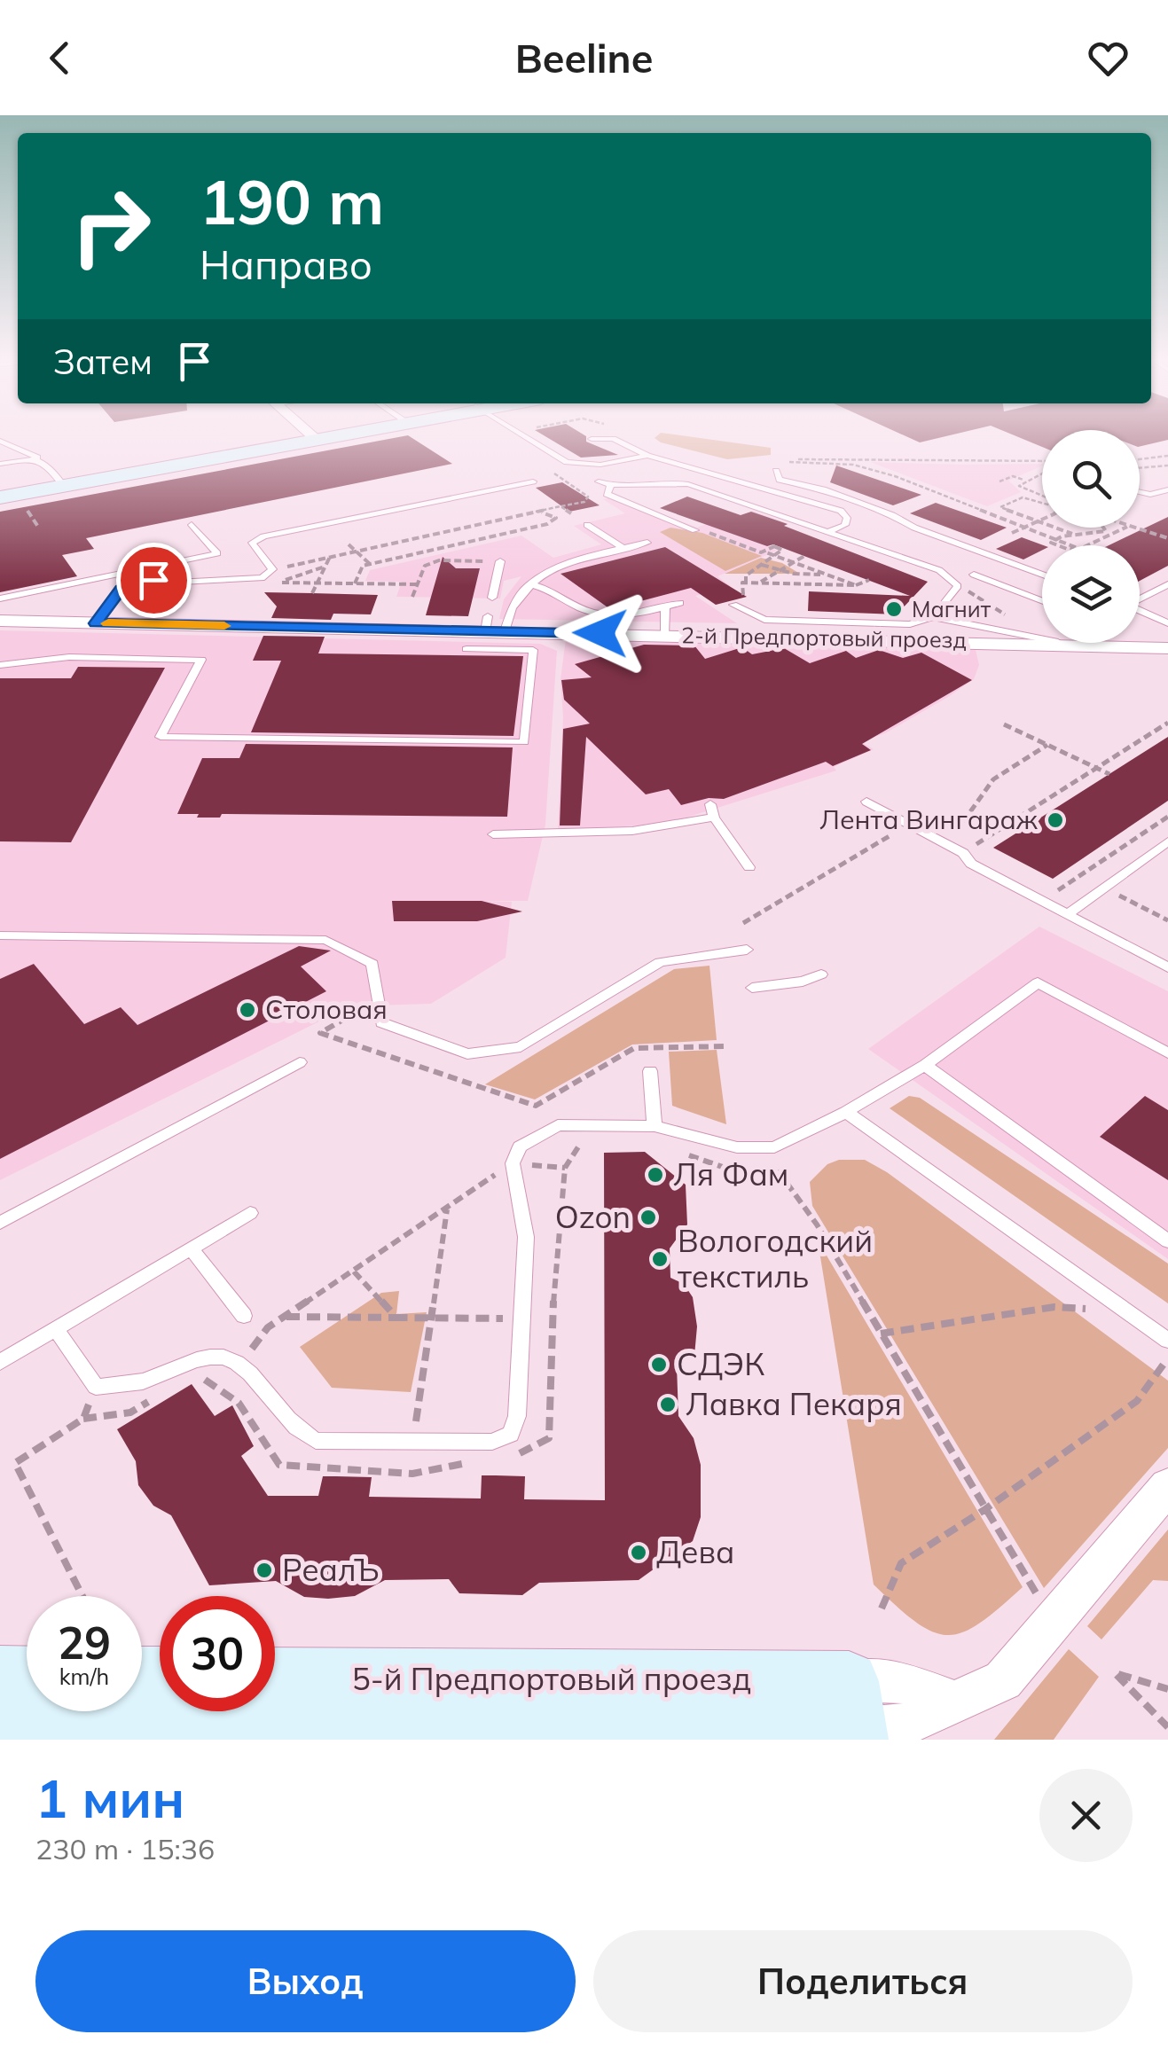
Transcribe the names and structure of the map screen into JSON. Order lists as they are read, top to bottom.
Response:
{
  "streets": {
    "main road": ["5-й Предпортовый проезд"],
    "street": ["2-й Предпортовый проезд"]
  },
  "places": [
    "Магнит",
    "Лента Вингараж",
    "Столовая",
    "Ля Фам",
    "Ozon",
    "Вологодский текстиль",
    "СДЭК",
    "Лавка Пекаря",
    "Дева",
    "РеалЪ"
  ],
  "page": {
    "header": "Beeline",
    "turn": ["190 m", "Направо"],
    "then": "Затем",
    "speed": "29 km/h",
    "limit": "30",
    "heading": ["1 мин", "230 m · 15:36"],
    "buttons": ["Выход", "Поделиться"]
  }
}
